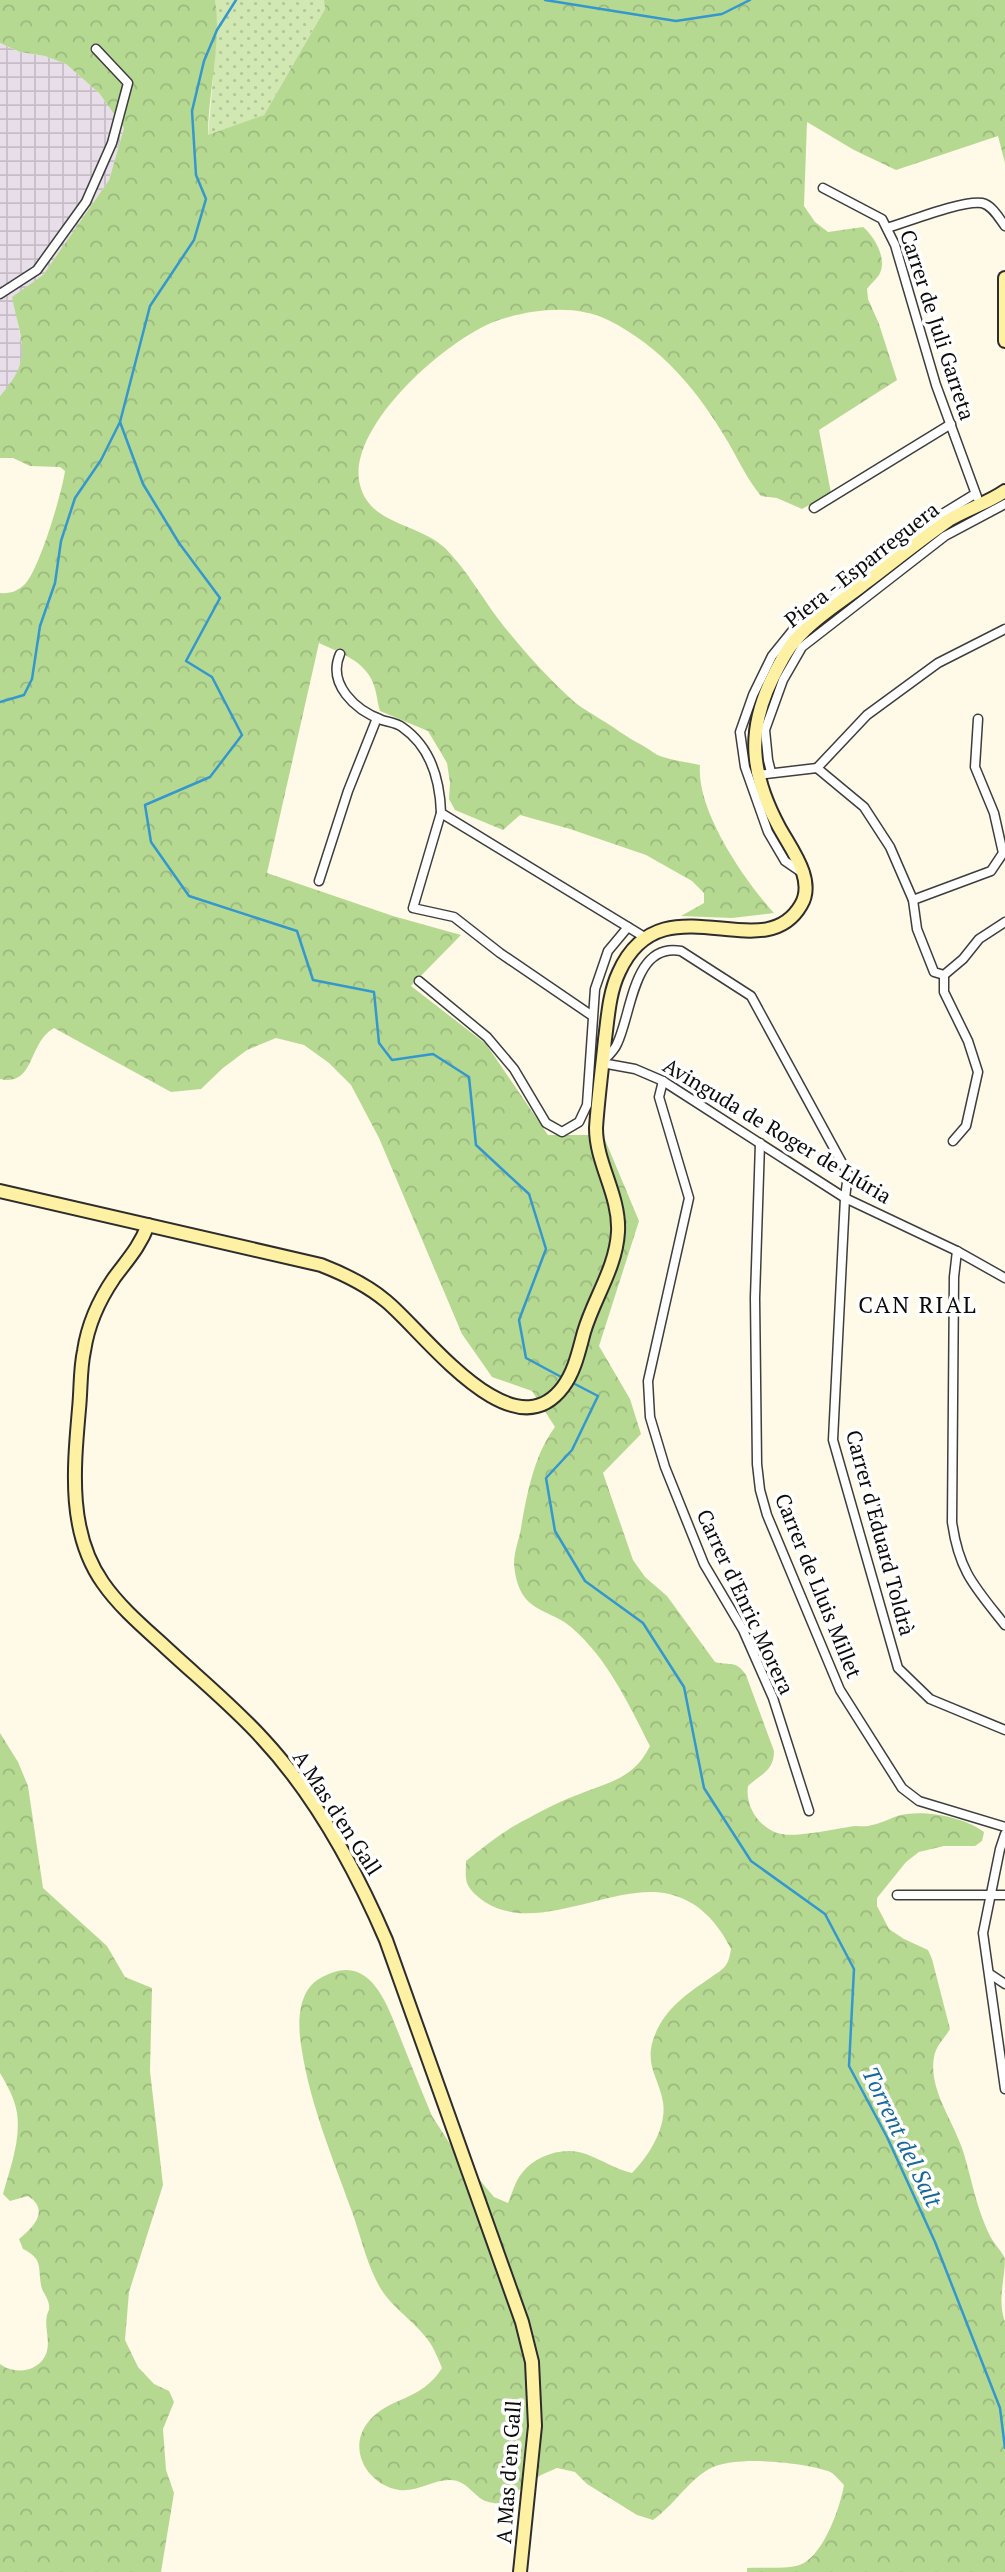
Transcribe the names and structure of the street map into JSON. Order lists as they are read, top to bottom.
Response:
{
  "streets": {
    "main road": ["Piera - Esparreguera", "A Mas d'en Gall"],
    "street": [
      "Carrer de Juli Garreta",
      "Avinguda de Roger de Llúria",
      "Carrer d'Eduard Toldrà",
      "Carrer de Lluis Millet",
      "Carrer d'Enric Morera"
    ]
  },
  "crossings": [
    ["Carrer de Juli Garreta", "Piera - Esparreguera"],
    ["Avinguda de Roger de Llúria", "Carrer d'Eduard Toldrà"],
    ["Avinguda de Roger de Llúria", "Carrer de Lluis Millet"],
    ["Avinguda de Roger de Llúria", "Carrer d'Enric Morera"]
  ],
  "districts": ["CAN RIAL"],
  "water": ["Torrent del Salt"]
}
